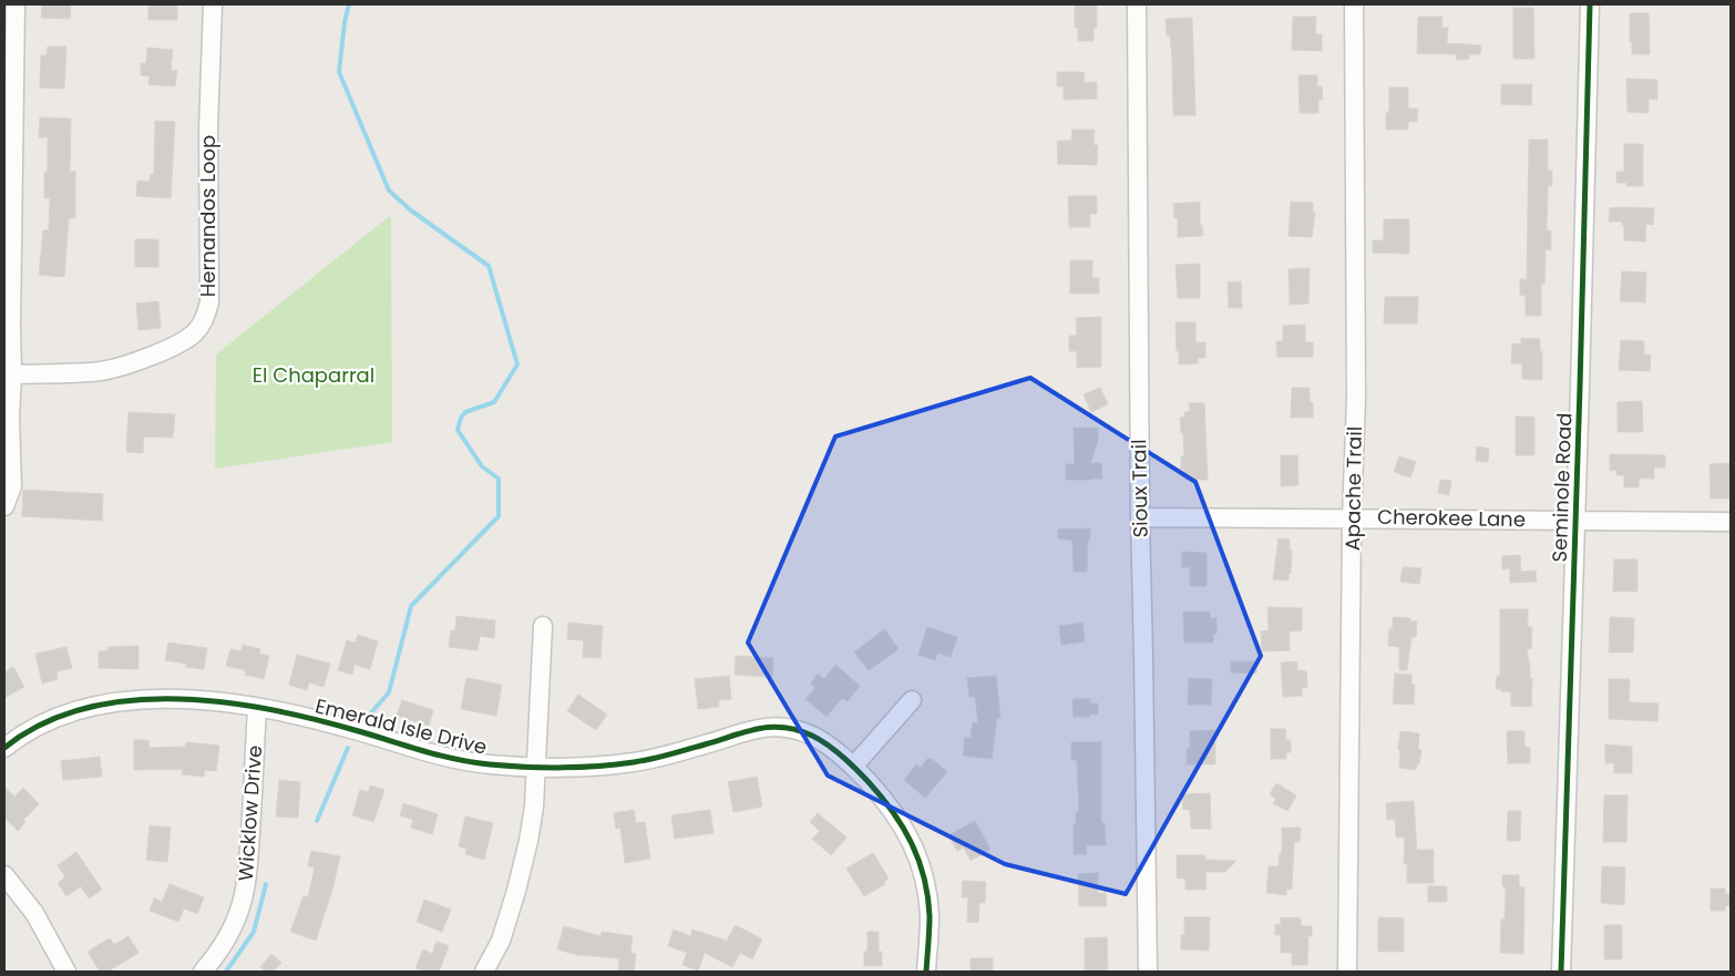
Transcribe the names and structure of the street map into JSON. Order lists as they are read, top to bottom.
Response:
{
  "streets": {
    "street": [
      "Hernandos Loop",
      "Seminole Road",
      "Sioux Trail",
      "Apache Trail",
      "Cherokee Lane",
      "Emerald Isle Drive",
      "Wicklow Drive"
    ]
  },
  "crossings": [
    ["Seminole Road", "Cherokee Lane"],
    ["Sioux Trail", "Cherokee Lane"],
    ["Apache Trail", "Cherokee Lane"],
    ["Emerald Isle Drive", "Wicklow Drive"]
  ],
  "parks": ["El Chaparral"]
}
